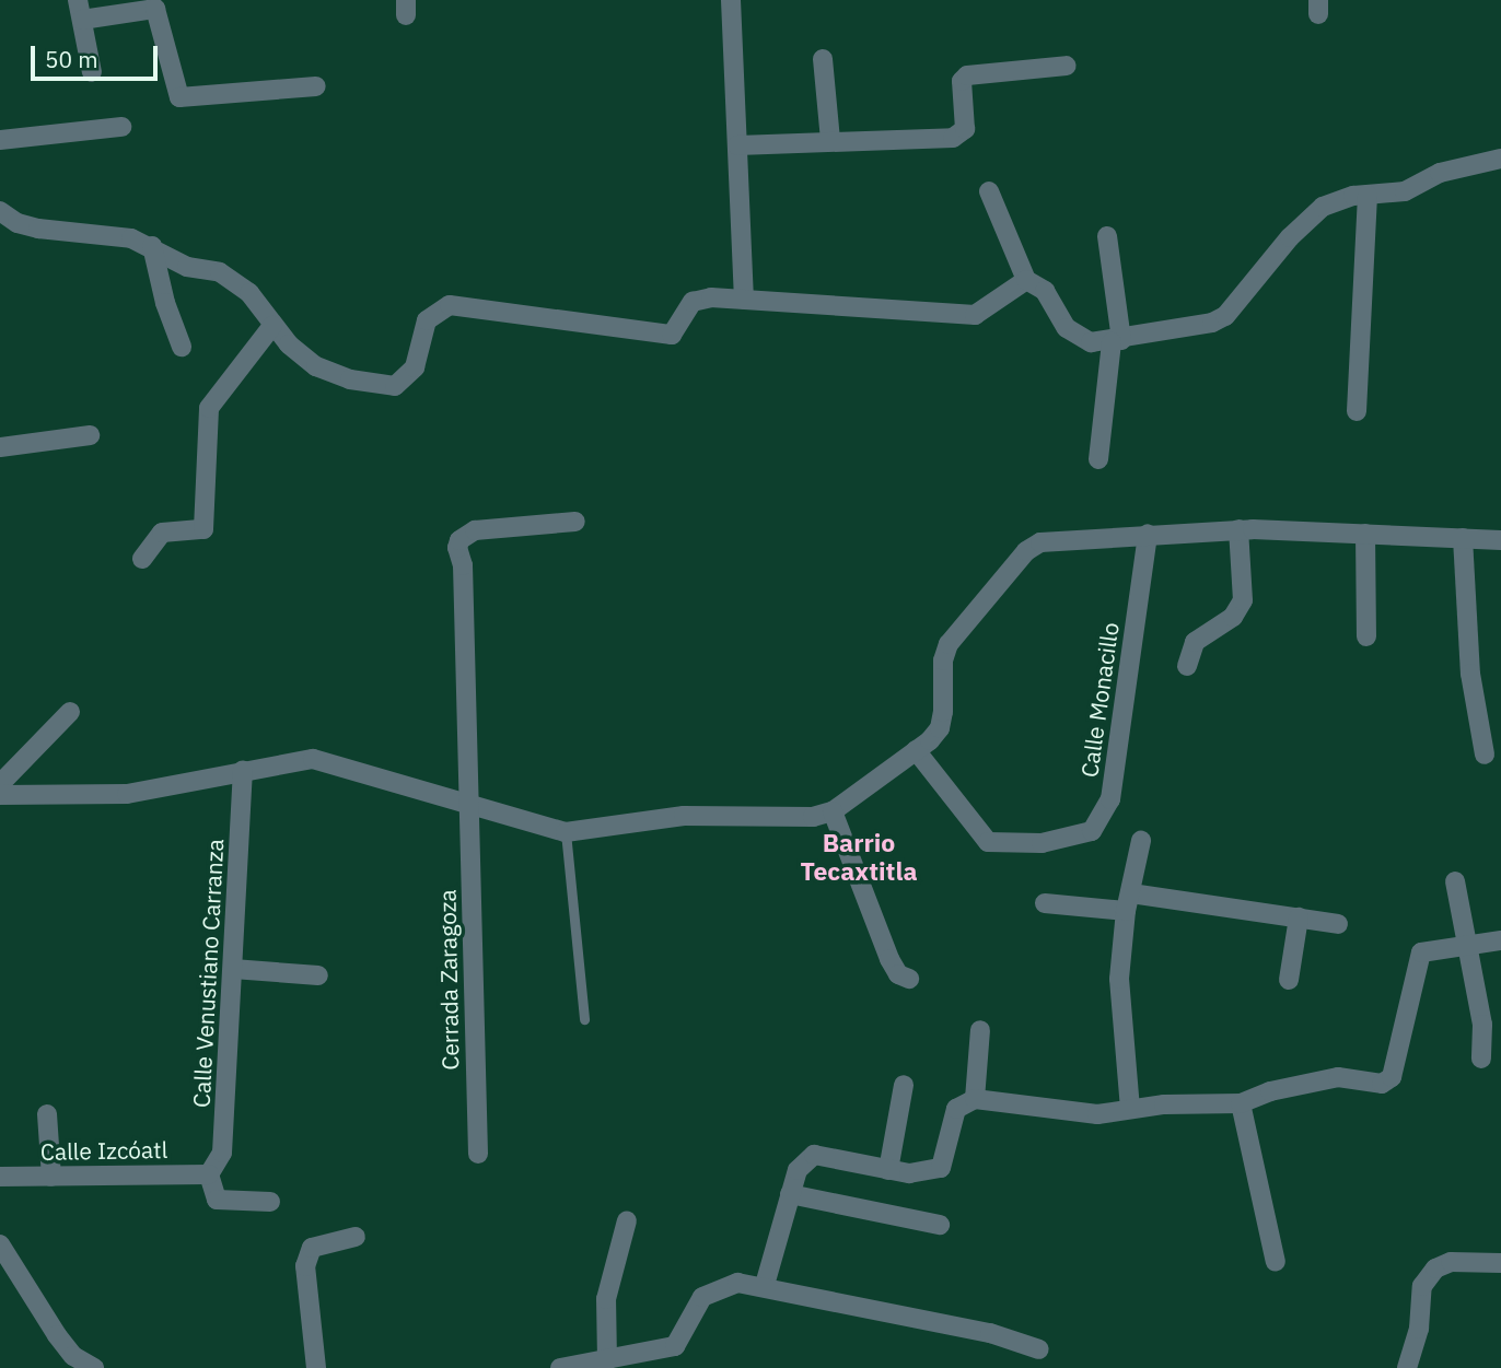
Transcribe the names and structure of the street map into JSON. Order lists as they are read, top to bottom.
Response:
{
  "streets": {
    "street": [
      "Calle Monacillo",
      "Calle Venustiano Carranza",
      "Cerrada Zaragoza",
      "Calle Izcóatl"
    ]
  },
  "crossings": [
    ["Calle Venustiano Carranza", "Calle Izcóatl"]
  ],
  "districts": ["Barrio Tecaxtitla"],
  "scale_bar": "50 m"
}
